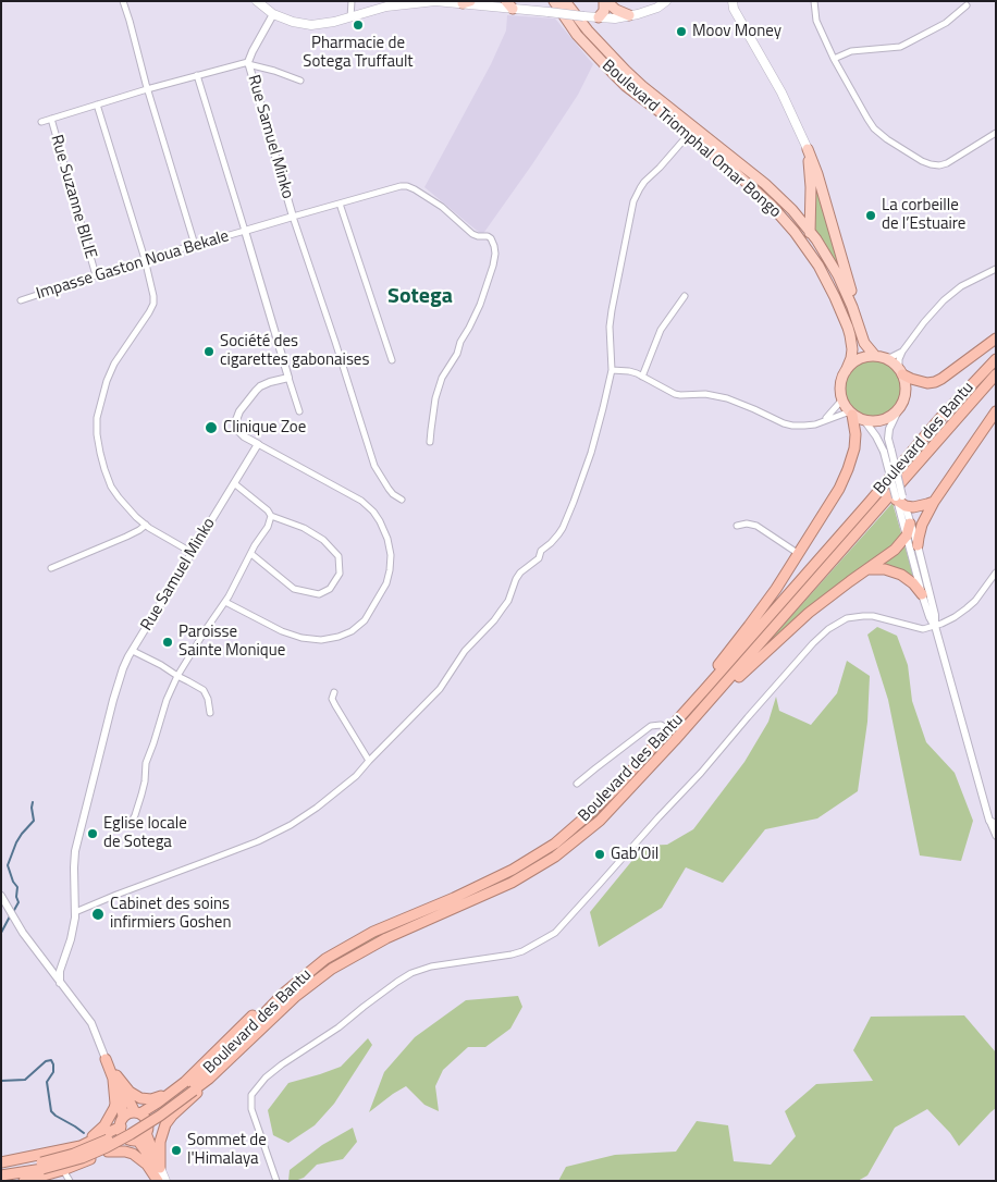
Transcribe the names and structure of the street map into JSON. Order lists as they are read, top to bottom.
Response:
{
  "streets": {
    "highway": ["Boulevard des Bantu"],
    "main road": ["Boulevard Triomphal Omar Bongo"],
    "street": ["Rue Samuel Minko", "Rue Suzanne BILIE", "Impasse Gaston Noua Bekale"]
  },
  "crossings": [
    ["Rue Samuel Minko", "Impasse Gaston Noua Bekale"],
    ["Rue Suzanne BILIE", "Impasse Gaston Noua Bekale"]
  ],
  "districts": ["Sotega"],
  "places": [
    "Pharmacie de Sotega Truffault",
    "Moov Money",
    "La corbeille de l’Estuaire",
    "Société des cigarettes gabonaises",
    "Clinique Zoe",
    "Paroisse Sainte Monique",
    "Eglise locale de Sotega",
    "Gab’Oil",
    "Cabinet des soins infirmiers Goshen",
    "Sommet de l'Himalaya"
  ]
}
